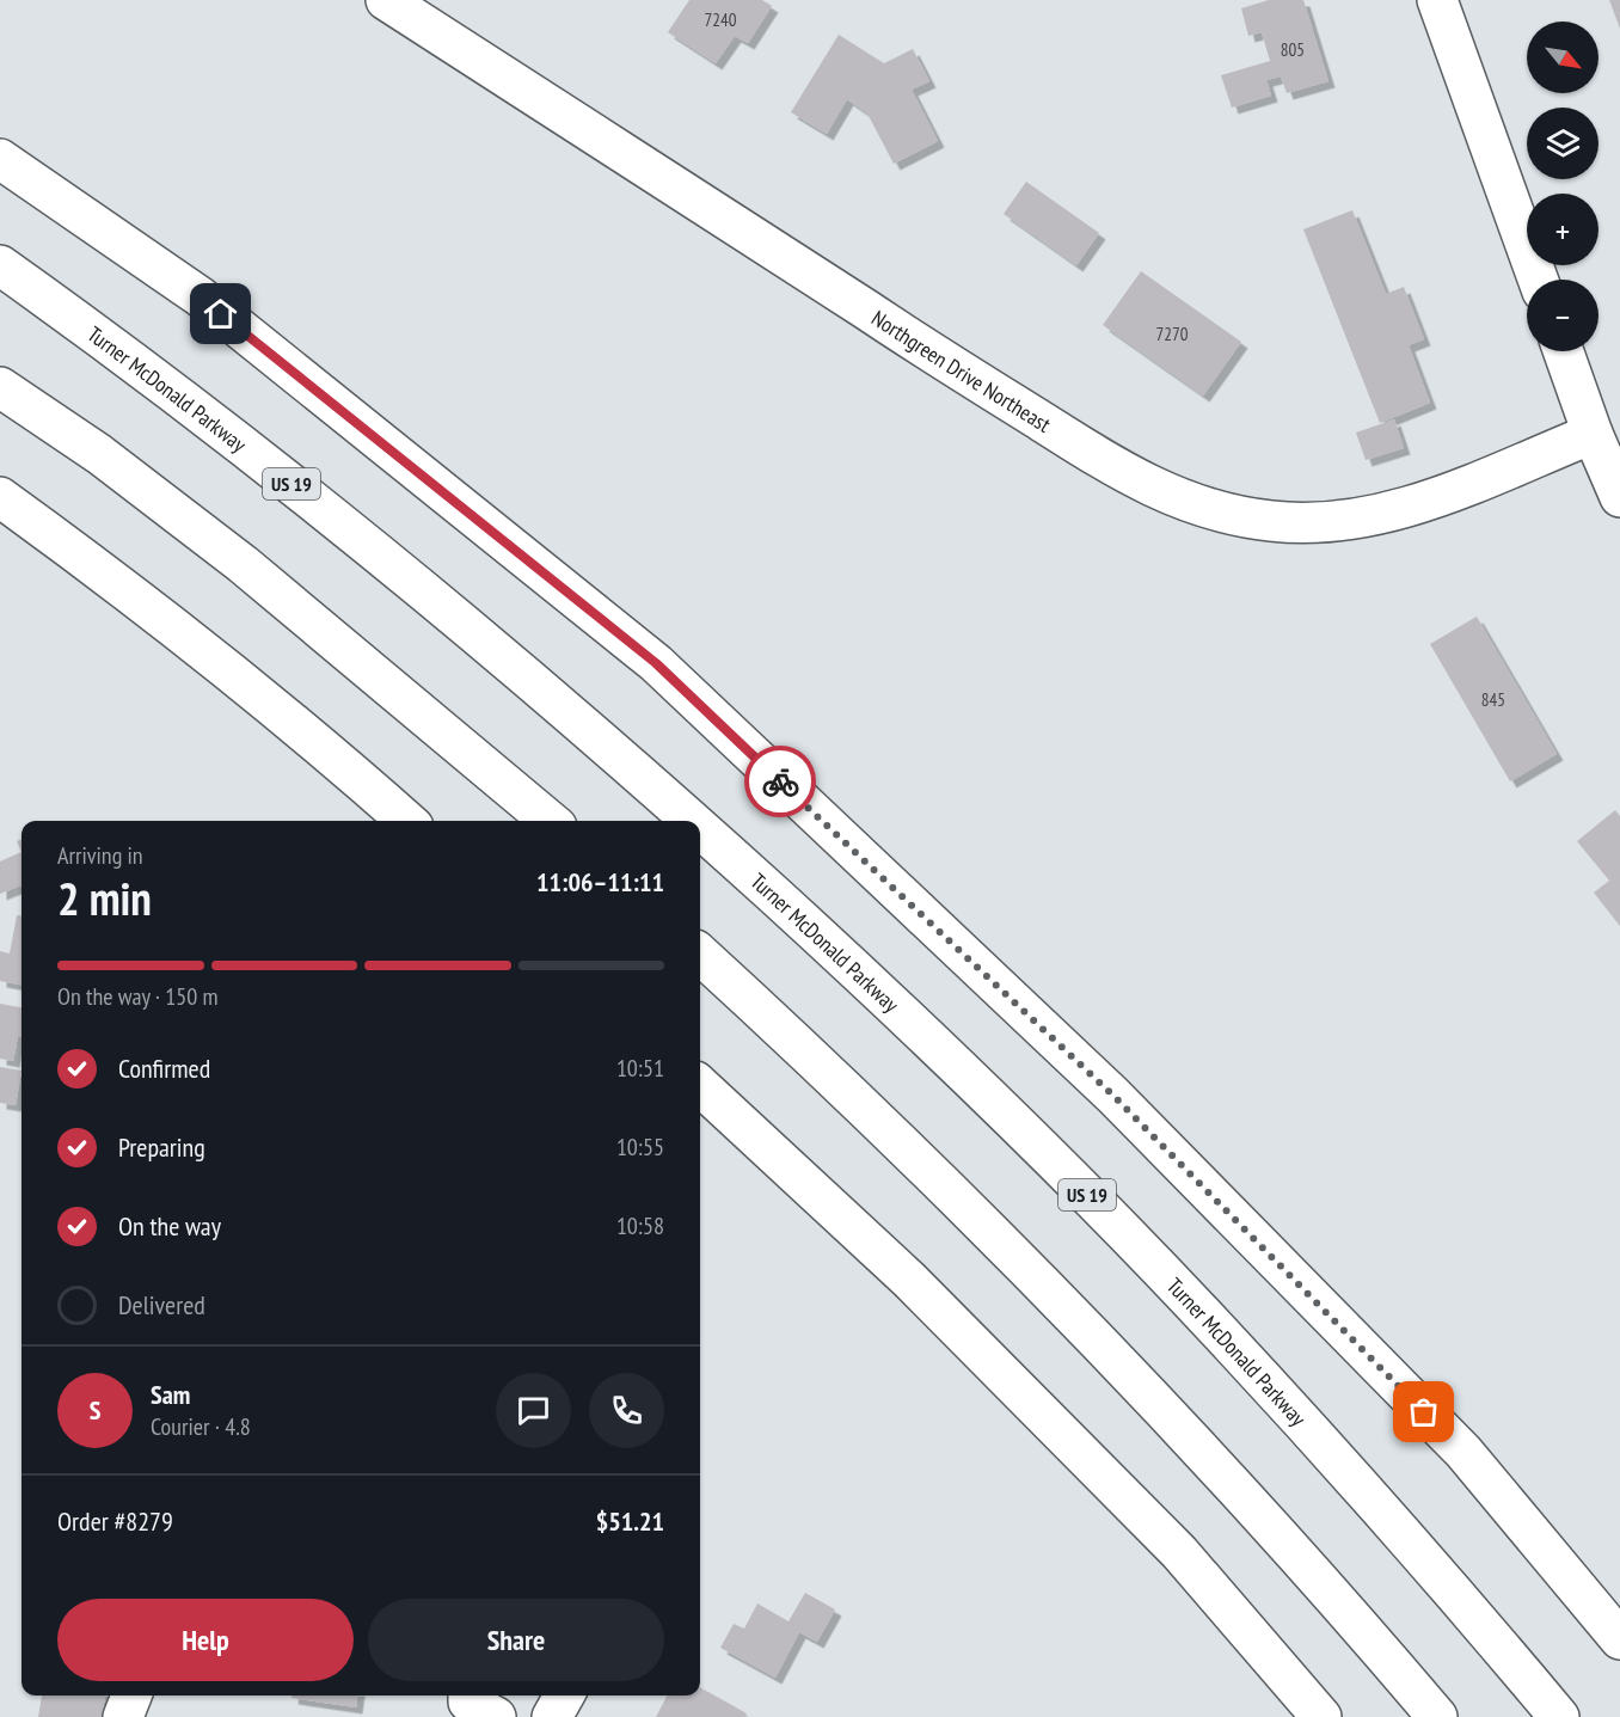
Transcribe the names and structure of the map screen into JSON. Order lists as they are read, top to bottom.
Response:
{
  "streets": {
    "main road": ["Northgreen Drive Northeast", "Turner McDonald Parkway", "US 19"]
  },
  "house_numbers": [
    "7240",
    "805",
    "7270",
    "845"
  ],
  "north": "bottom right",
  "page": {
    "map_buttons": ["+", "−"],
    "heading": ["2 min", "Arriving in", "11:06–11:11"],
    "panel": [
      "Sam",
      "Courier · 4.8",
      "Order #8279",
      "$51.21"
    ],
    "bar": "On the way · 150 m",
    "list": [
      ["Confirmed", "10:51"],
      ["Preparing", "10:55"],
      ["On the way", "10:58"],
      "Delivered"
    ],
    "round": "S",
    "buttons": ["Help", "Share"]
  }
}
